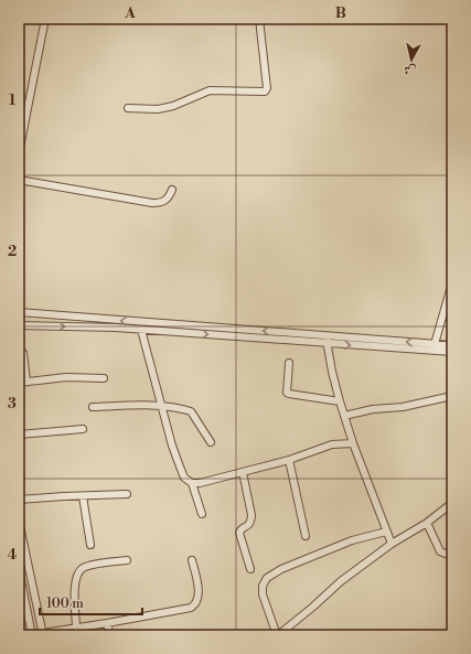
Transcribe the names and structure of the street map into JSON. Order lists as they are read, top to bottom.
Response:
{
  "scale_bar": "100 m",
  "north": "bottom",
  "grid": {
    "columns": ["A", "B"],
    "rows": [
      "1",
      "2",
      "3",
      "4"
    ]
  }
}
